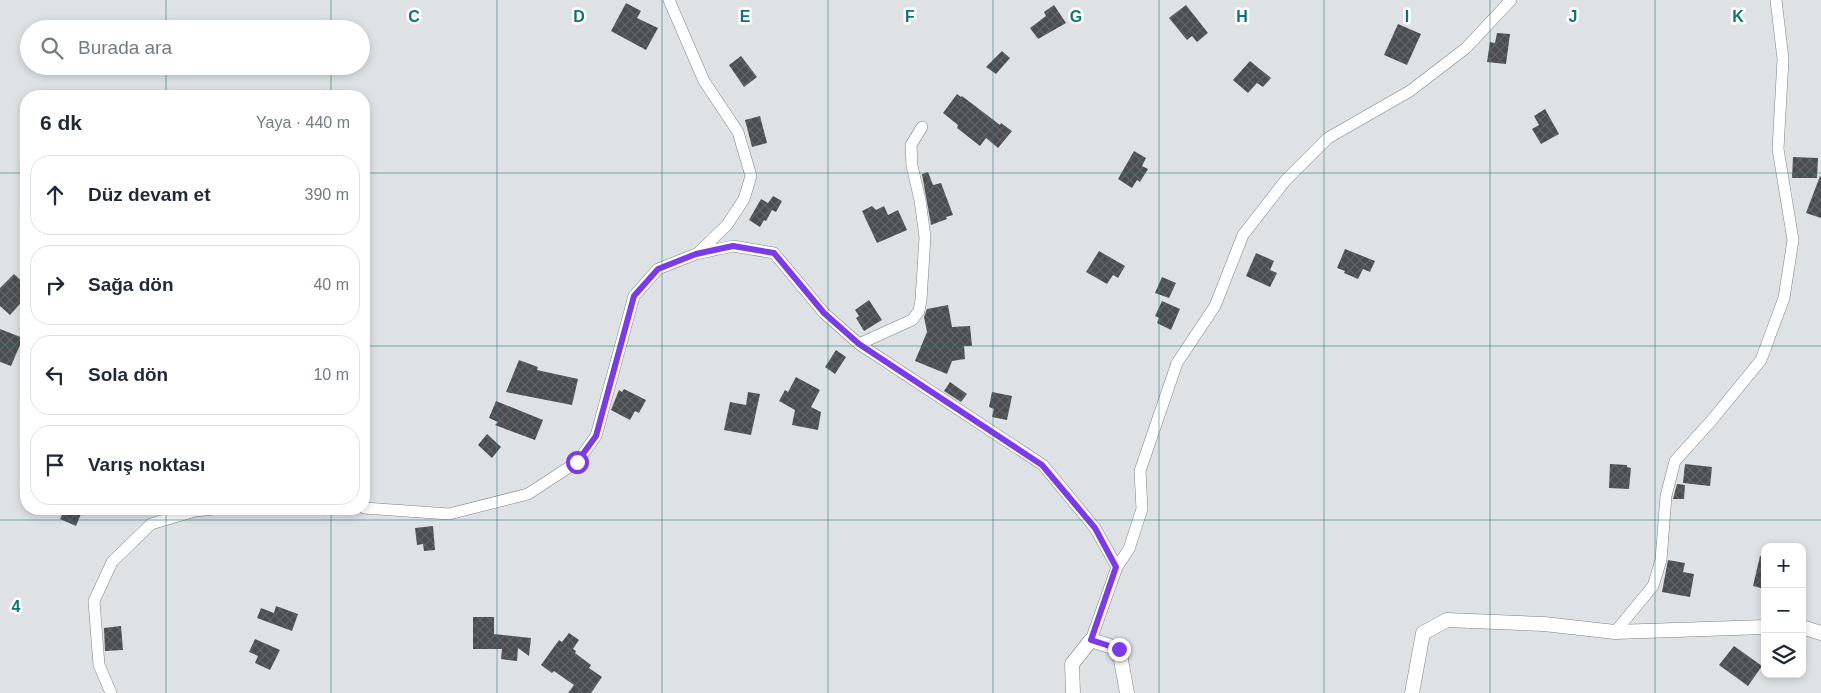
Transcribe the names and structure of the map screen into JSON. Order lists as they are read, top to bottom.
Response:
{
  "page": {
    "search": "Burada ara",
    "heading": ["6 dk", "Yaya · 440 m"],
    "list": [
      ["Düz devam et", "390 m"],
      ["Sağa dön", "40 m"],
      ["Sola dön", "10 m"],
      "Varış noktası"
    ],
    "map_buttons": ["+", "−"]
  },
  "grid": {
    "columns": [
      "C",
      "D",
      "E",
      "F",
      "G",
      "H",
      "I",
      "J",
      "K"
    ],
    "rows": ["4"]
  }
}
